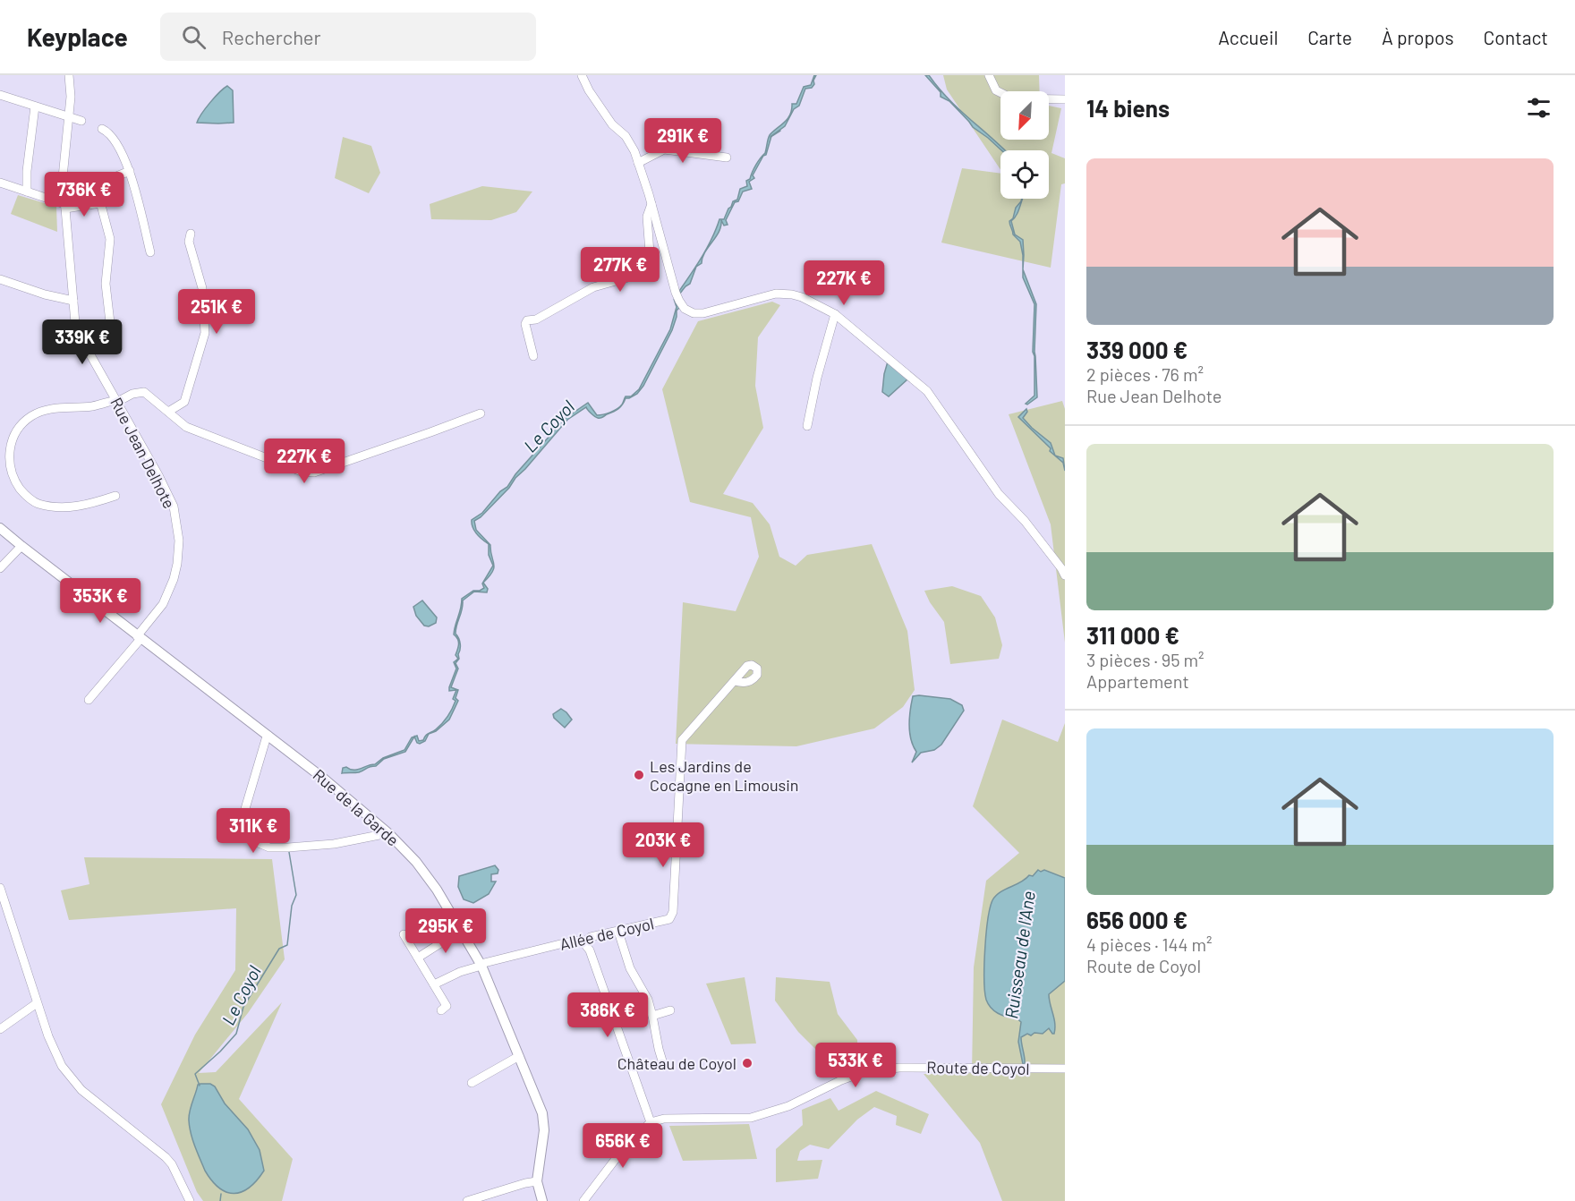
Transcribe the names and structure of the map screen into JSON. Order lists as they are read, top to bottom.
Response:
{
  "streets": {
    "main road": ["Rue de la Garde"],
    "street": ["Rue Jean Delhote", "Allée de Coyol", "Route de Coyol"]
  },
  "crossings": [
    ["Rue Jean Delhote", "Rue de la Garde"],
    ["Rue de la Garde", "Allée de Coyol"]
  ],
  "water": ["Le Coyol", "Ruisseau de l'Ane"],
  "places": ["Les Jardins de Cocagne en Limousin", "Château de Coyol"],
  "north": "bottom left",
  "page": {
    "header": "Keyplace",
    "search": "Rechercher",
    "nav": [
      "Accueil",
      "Carte",
      "À propos",
      "Contact"
    ],
    "heading": "14 biens",
    "price": [
      "291K €",
      "736K €",
      "277K €",
      "227K €",
      "251K €",
      "339K €",
      "227K €",
      "353K €",
      "311K €",
      "203K €",
      "295K €",
      "386K €",
      "533K €",
      "656K €"
    ],
    "list": [
      {
        "name": "339 000 €",
        "note": "2 pièces · 76 m² · Rue Jean Delhote"
      },
      {
        "name": "311 000 €",
        "note": "3 pièces · 95 m² · Appartement"
      },
      {
        "name": "656 000 €",
        "note": "4 pièces · 144 m² · Route de Coyol"
      }
    ]
  }
}
